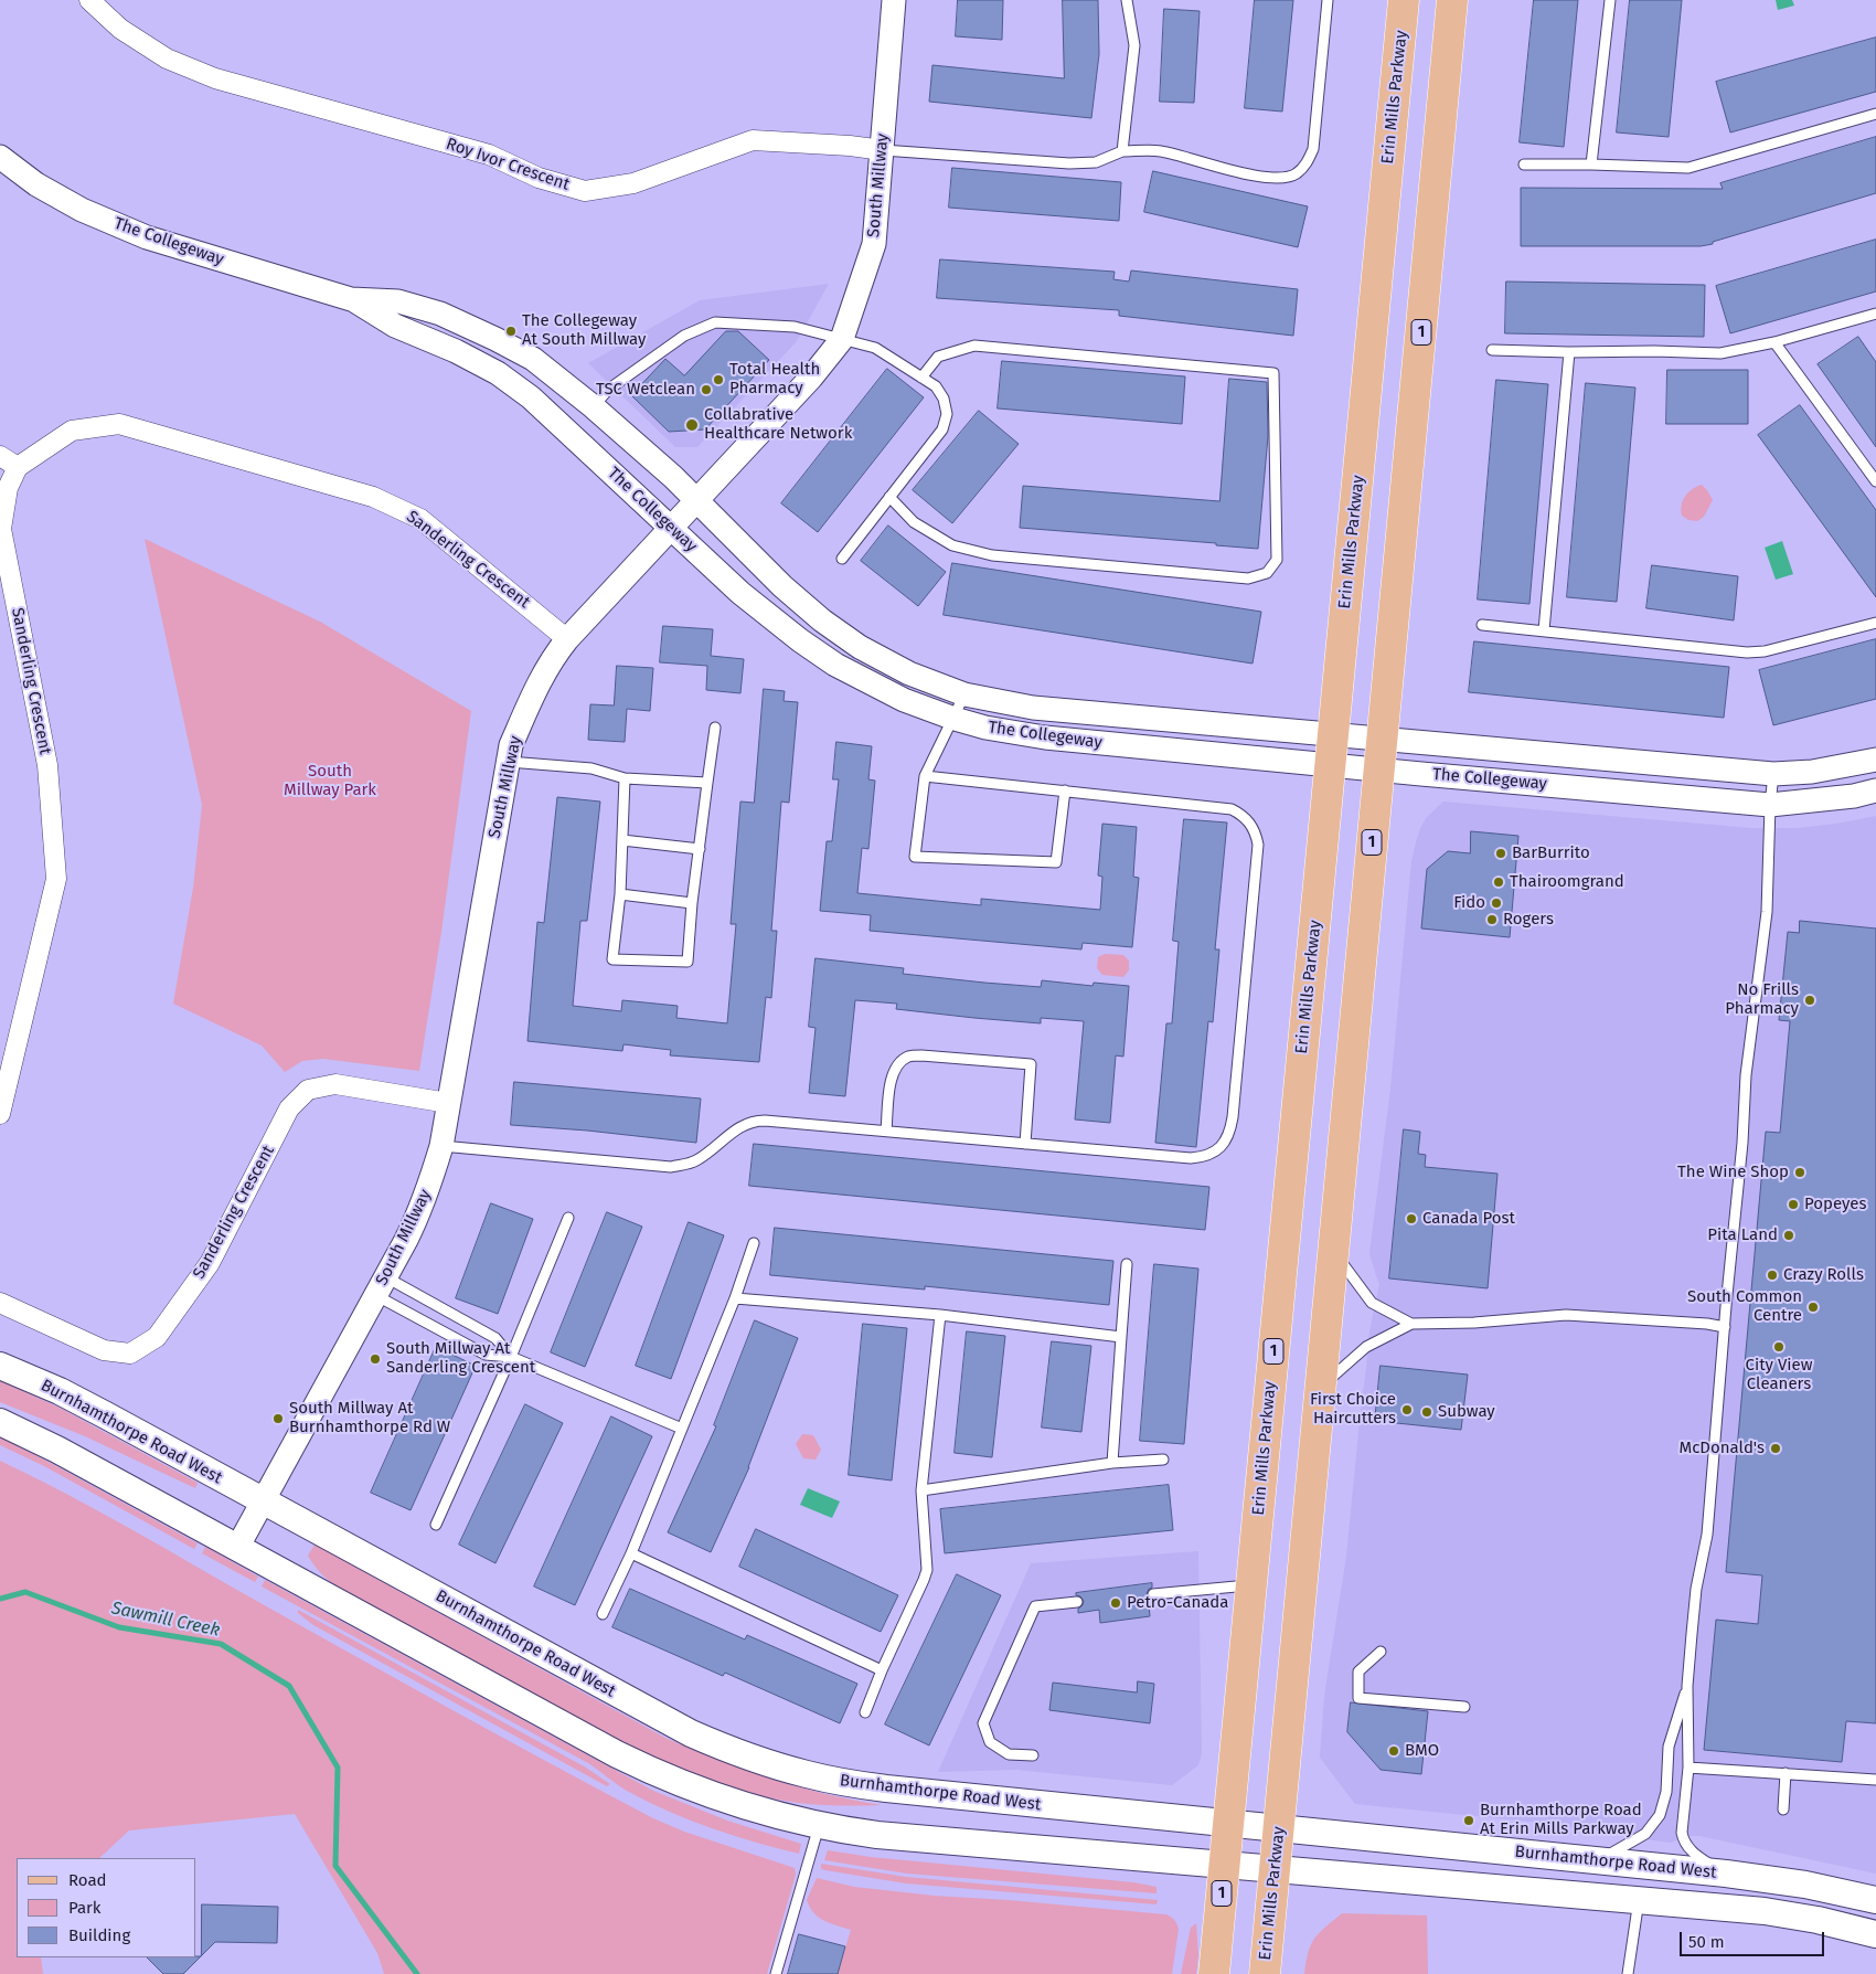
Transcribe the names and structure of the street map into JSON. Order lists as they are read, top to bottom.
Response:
{
  "streets": {
    "main road": ["Erin Mills Parkway", "1", "Burnhamthorpe Road West"],
    "street": [
      "Roy Ivor Crescent",
      "South Millway",
      "The Collegeway",
      "Sanderling Crescent"
    ]
  },
  "crossings": [
    ["Erin Mills Parkway", "The Collegeway"],
    ["Erin Mills Parkway", "Burnhamthorpe Road West"],
    ["Roy Ivor Crescent", "South Millway"],
    ["South Millway", "The Collegeway"],
    ["South Millway", "Sanderling Crescent"],
    ["South Millway", "Burnhamthorpe Road West"]
  ],
  "water": ["Sawmill Creek"],
  "parks": ["South Millway Park"],
  "places": [
    "The Collegeway At South Millway",
    "Total Health Pharmacy",
    "TSC Wetclean",
    "Collabrative Healthcare Network",
    "BarBurrito",
    "Thairoomgrand",
    "Fido",
    "Rogers",
    "No Frills Pharmacy",
    "The Wine Shop",
    "Popeyes",
    "Canada Post",
    "Pita Land",
    "Crazy Rolls",
    "South Common Centre",
    "City View Cleaners",
    "South Millway At Sanderling Crescent",
    "First Choice Haircutters",
    "Subway",
    "South Millway At Burnhamthorpe Rd W",
    "McDonald's",
    "Petro-Canada",
    "BMO",
    "Burnhamthorpe Road At Erin Mills Parkway"
  ],
  "legend": ["Road", "Park", "Building"],
  "scale_bar": "50 m"
}
